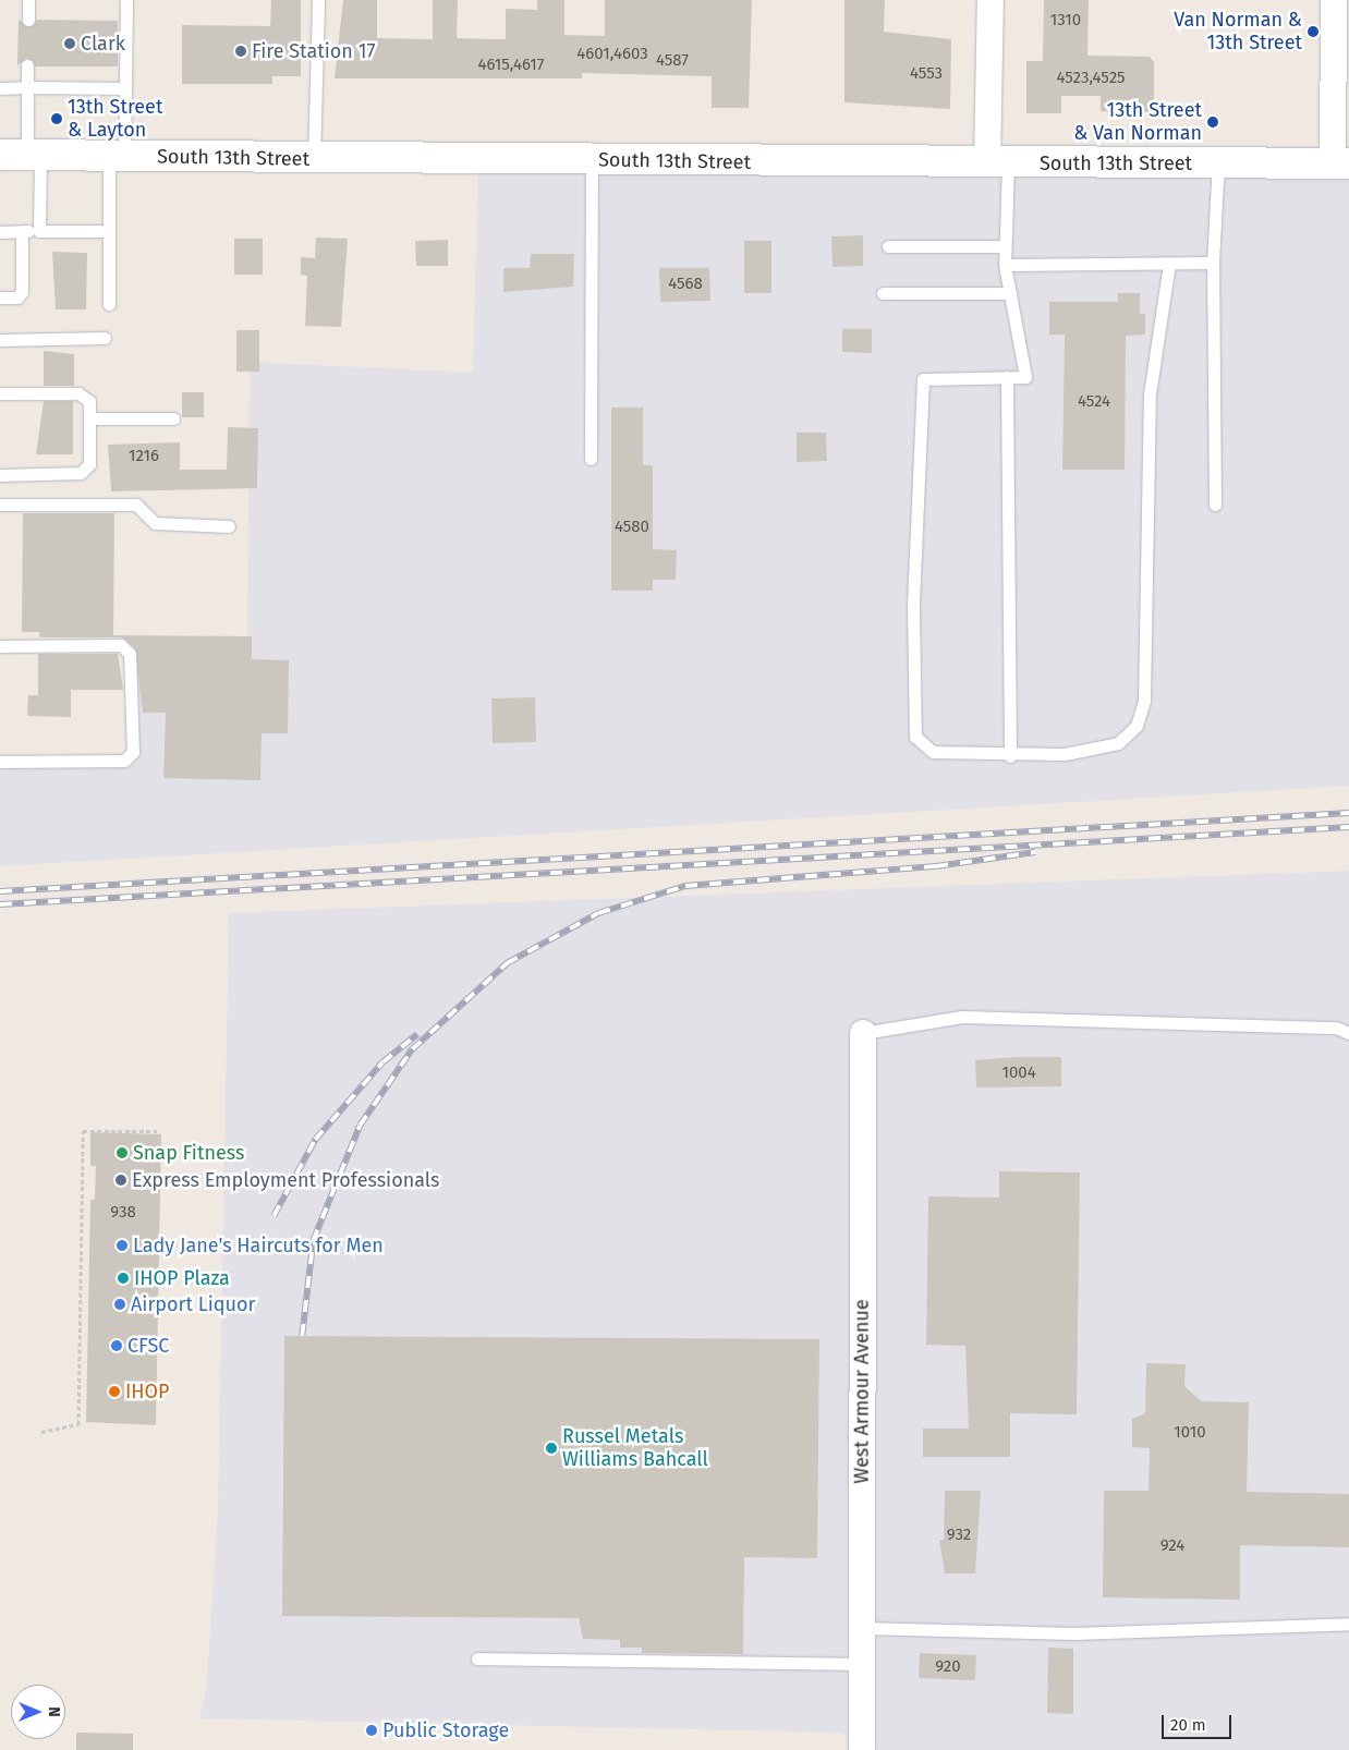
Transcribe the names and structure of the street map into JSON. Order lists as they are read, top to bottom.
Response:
{
  "streets": {
    "street": ["South 13th Street", "West Armour Avenue"]
  },
  "places": [
    "Van Norman & 13th Street",
    "Clark",
    "Fire Station 17",
    "13th Street & Layton",
    "13th Street & Van Norman",
    "Snap Fitness",
    "Express Employment Professionals",
    "Lady Jane's Haircuts for Men",
    "IHOP Plaza",
    "Airport Liquor",
    "CFSC",
    "IHOP",
    "Russel Metals Williams Bahcall",
    "Public Storage"
  ],
  "house_numbers": [
    "1310",
    "4601,4603",
    "4587",
    "4615,4617",
    "4553",
    "4523,4525",
    "4568",
    "4524",
    "1216",
    "4580",
    "1004",
    "938",
    "1010",
    "932",
    "924",
    "920"
  ],
  "scale_bar": "20 m",
  "north": "right"
}
